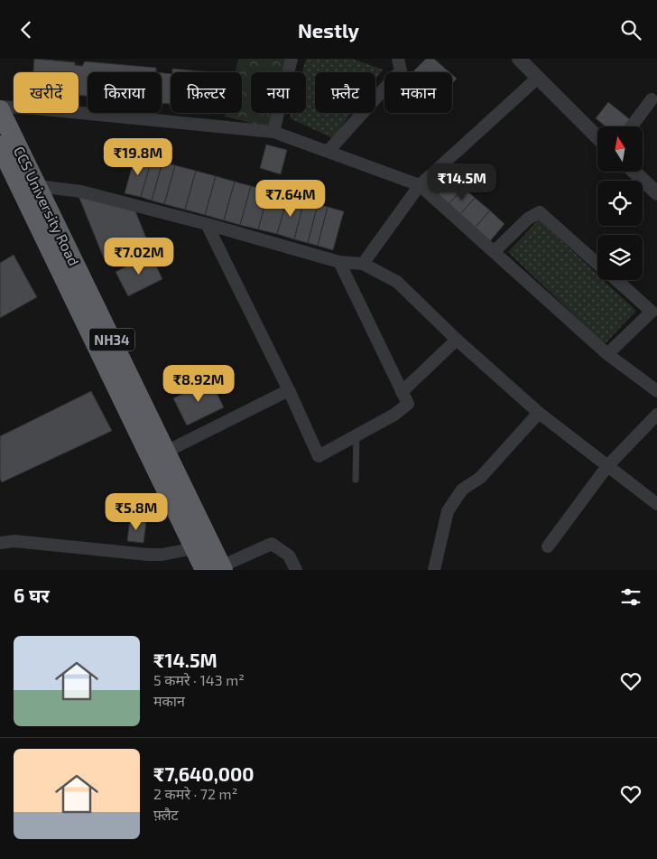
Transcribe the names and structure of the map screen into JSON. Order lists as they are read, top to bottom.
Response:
{
  "streets": {
    "highway": ["CCS University Road", "NH34"]
  },
  "north": "top",
  "page": {
    "header": "Nestly",
    "chip": [
      "खरीदें",
      "किराया",
      "फ़िल्टर",
      "नया",
      "फ़्लैट",
      "मकान"
    ],
    "price": [
      "₹19.8M",
      "₹14.5M",
      "₹7.64M",
      "₹7.02M",
      "₹8.92M",
      "₹5.8M"
    ],
    "heading": "6 घर",
    "list": [
      {
        "name": "₹14.5M",
        "note": "5 कमरे · 143 m² · मकान"
      },
      {
        "name": "₹7,640,000",
        "note": "2 कमरे · 72 m² · फ़्लैट"
      }
    ]
  }
}
